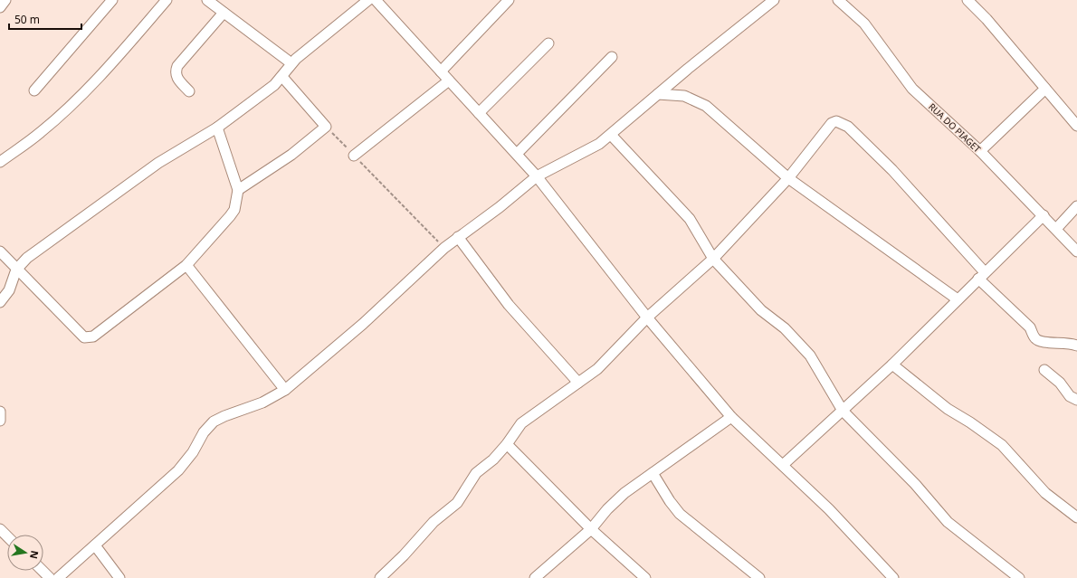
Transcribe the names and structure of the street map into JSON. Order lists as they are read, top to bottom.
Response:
{
  "streets": {
    "street": ["RUA DO PIAGET"]
  },
  "scale_bar": "50 m",
  "north": "right"
}
